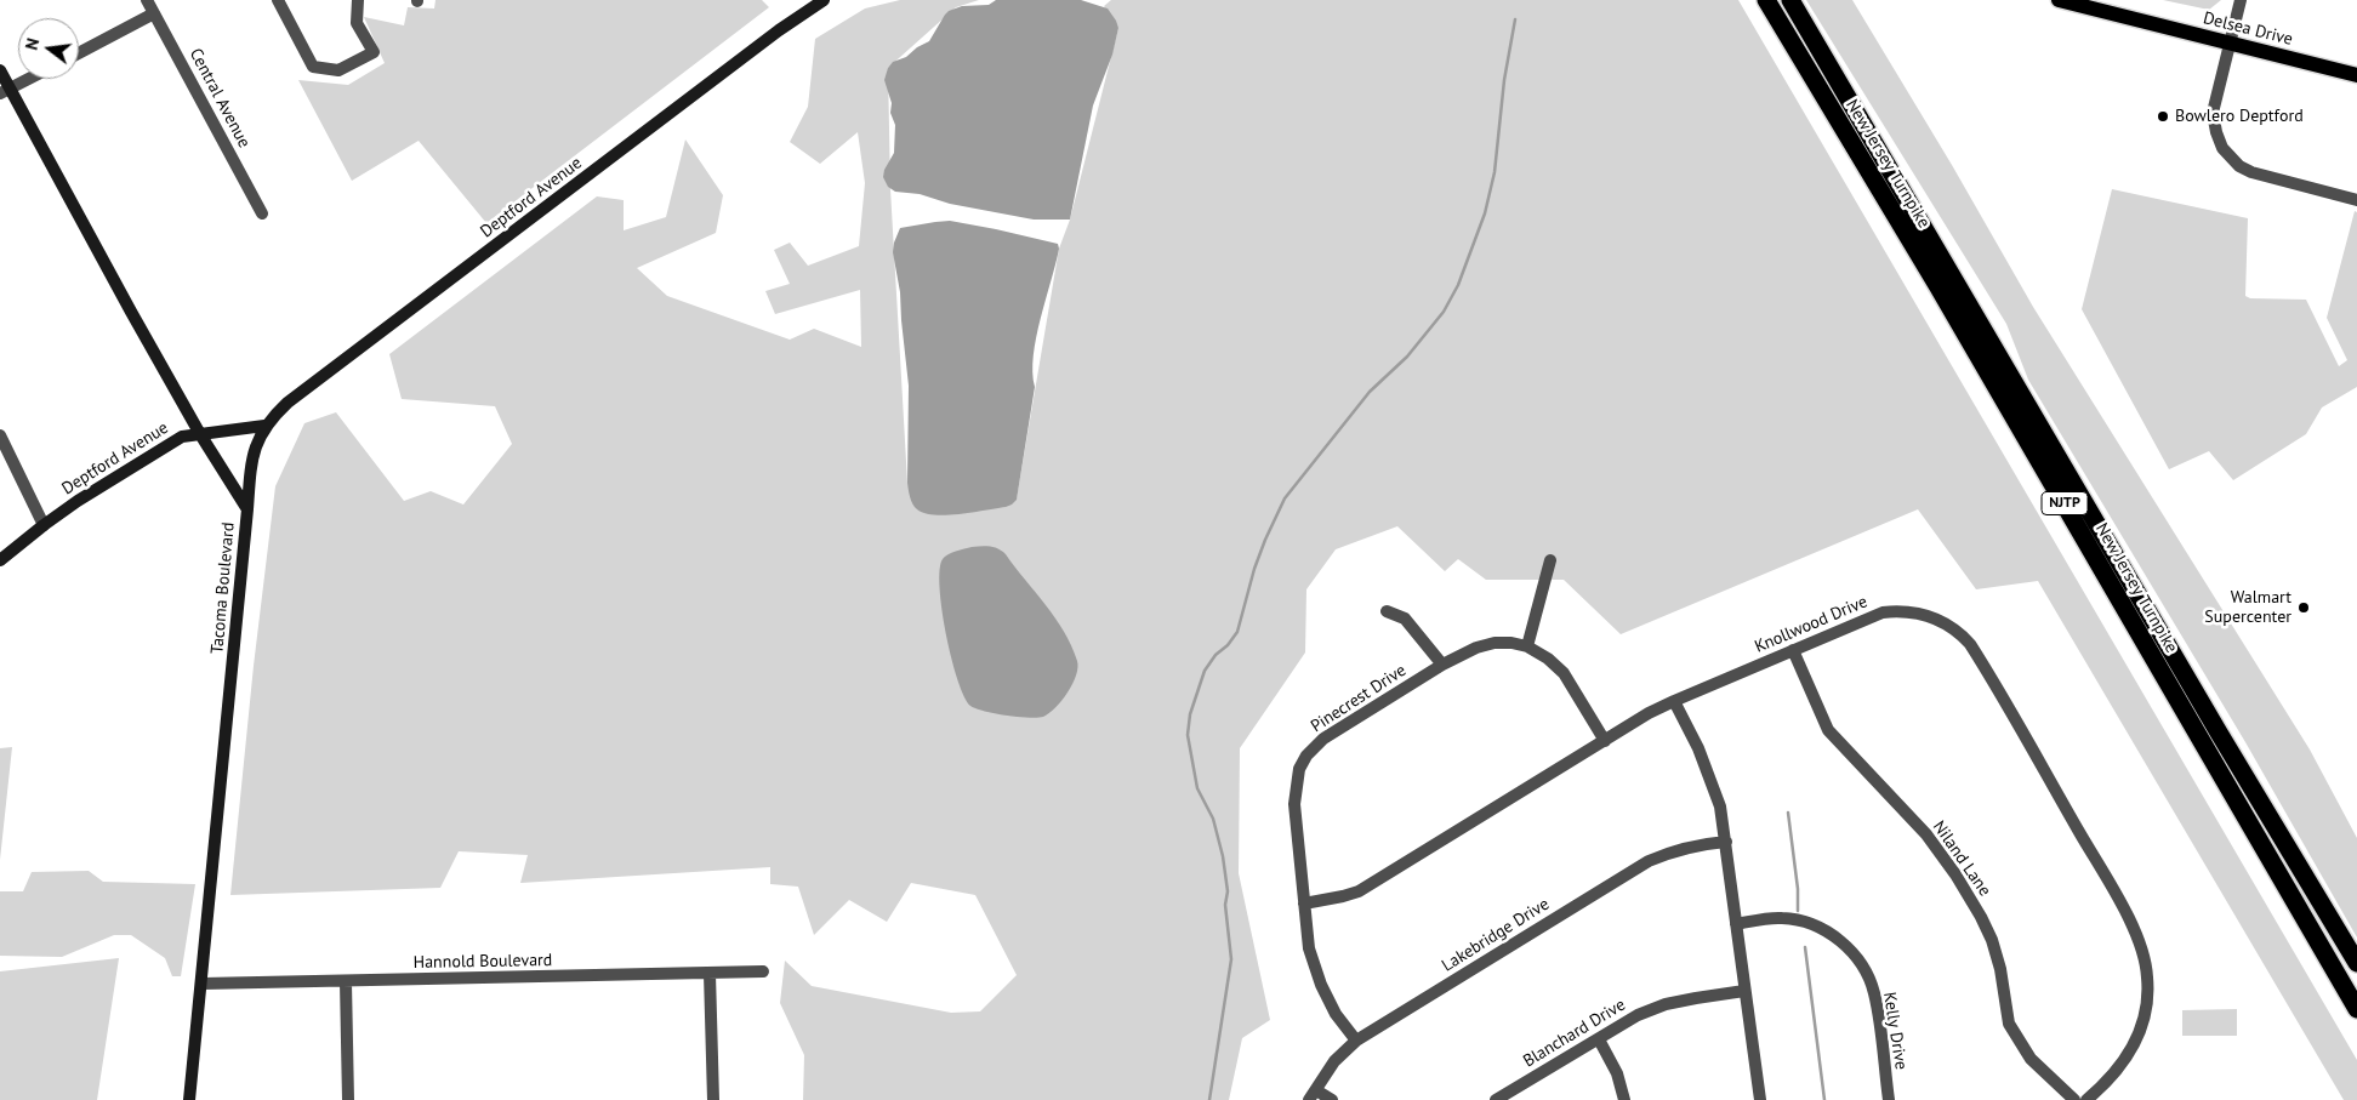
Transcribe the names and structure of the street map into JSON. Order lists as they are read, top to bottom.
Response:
{
  "streets": {
    "highway": ["New Jersey Turnpike", "NJTP"],
    "main road": ["Delsea Drive"],
    "street": [
      "Central Avenue",
      "Deptford Avenue",
      "Tacoma Boulevard",
      "Knollwood Drive",
      "Pinecrest Drive",
      "Niland Lane",
      "Lakebridge Drive",
      "Hannold Boulevard",
      "Kelly Drive",
      "Blanchard Drive"
    ]
  },
  "crossings": [
    ["Deptford Avenue", "Tacoma Boulevard"],
    ["Tacoma Boulevard", "Hannold Boulevard"],
    ["Knollwood Drive", "Pinecrest Drive"],
    ["Knollwood Drive", "Niland Lane"],
    ["Pinecrest Drive", "Lakebridge Drive"]
  ],
  "places": ["Bowlero Deptford", "Walmart Supercenter"],
  "north": "left"
}
